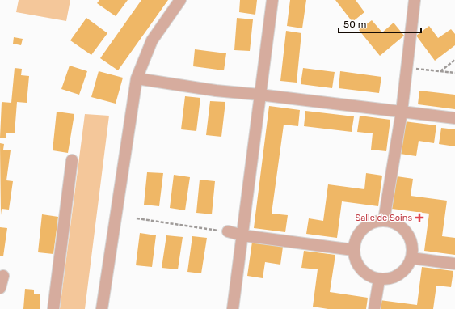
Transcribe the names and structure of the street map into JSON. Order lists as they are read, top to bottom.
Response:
{
  "places": {
    "health": ["Salle de Soins"]
  },
  "scale_bar": "50 m"
}
